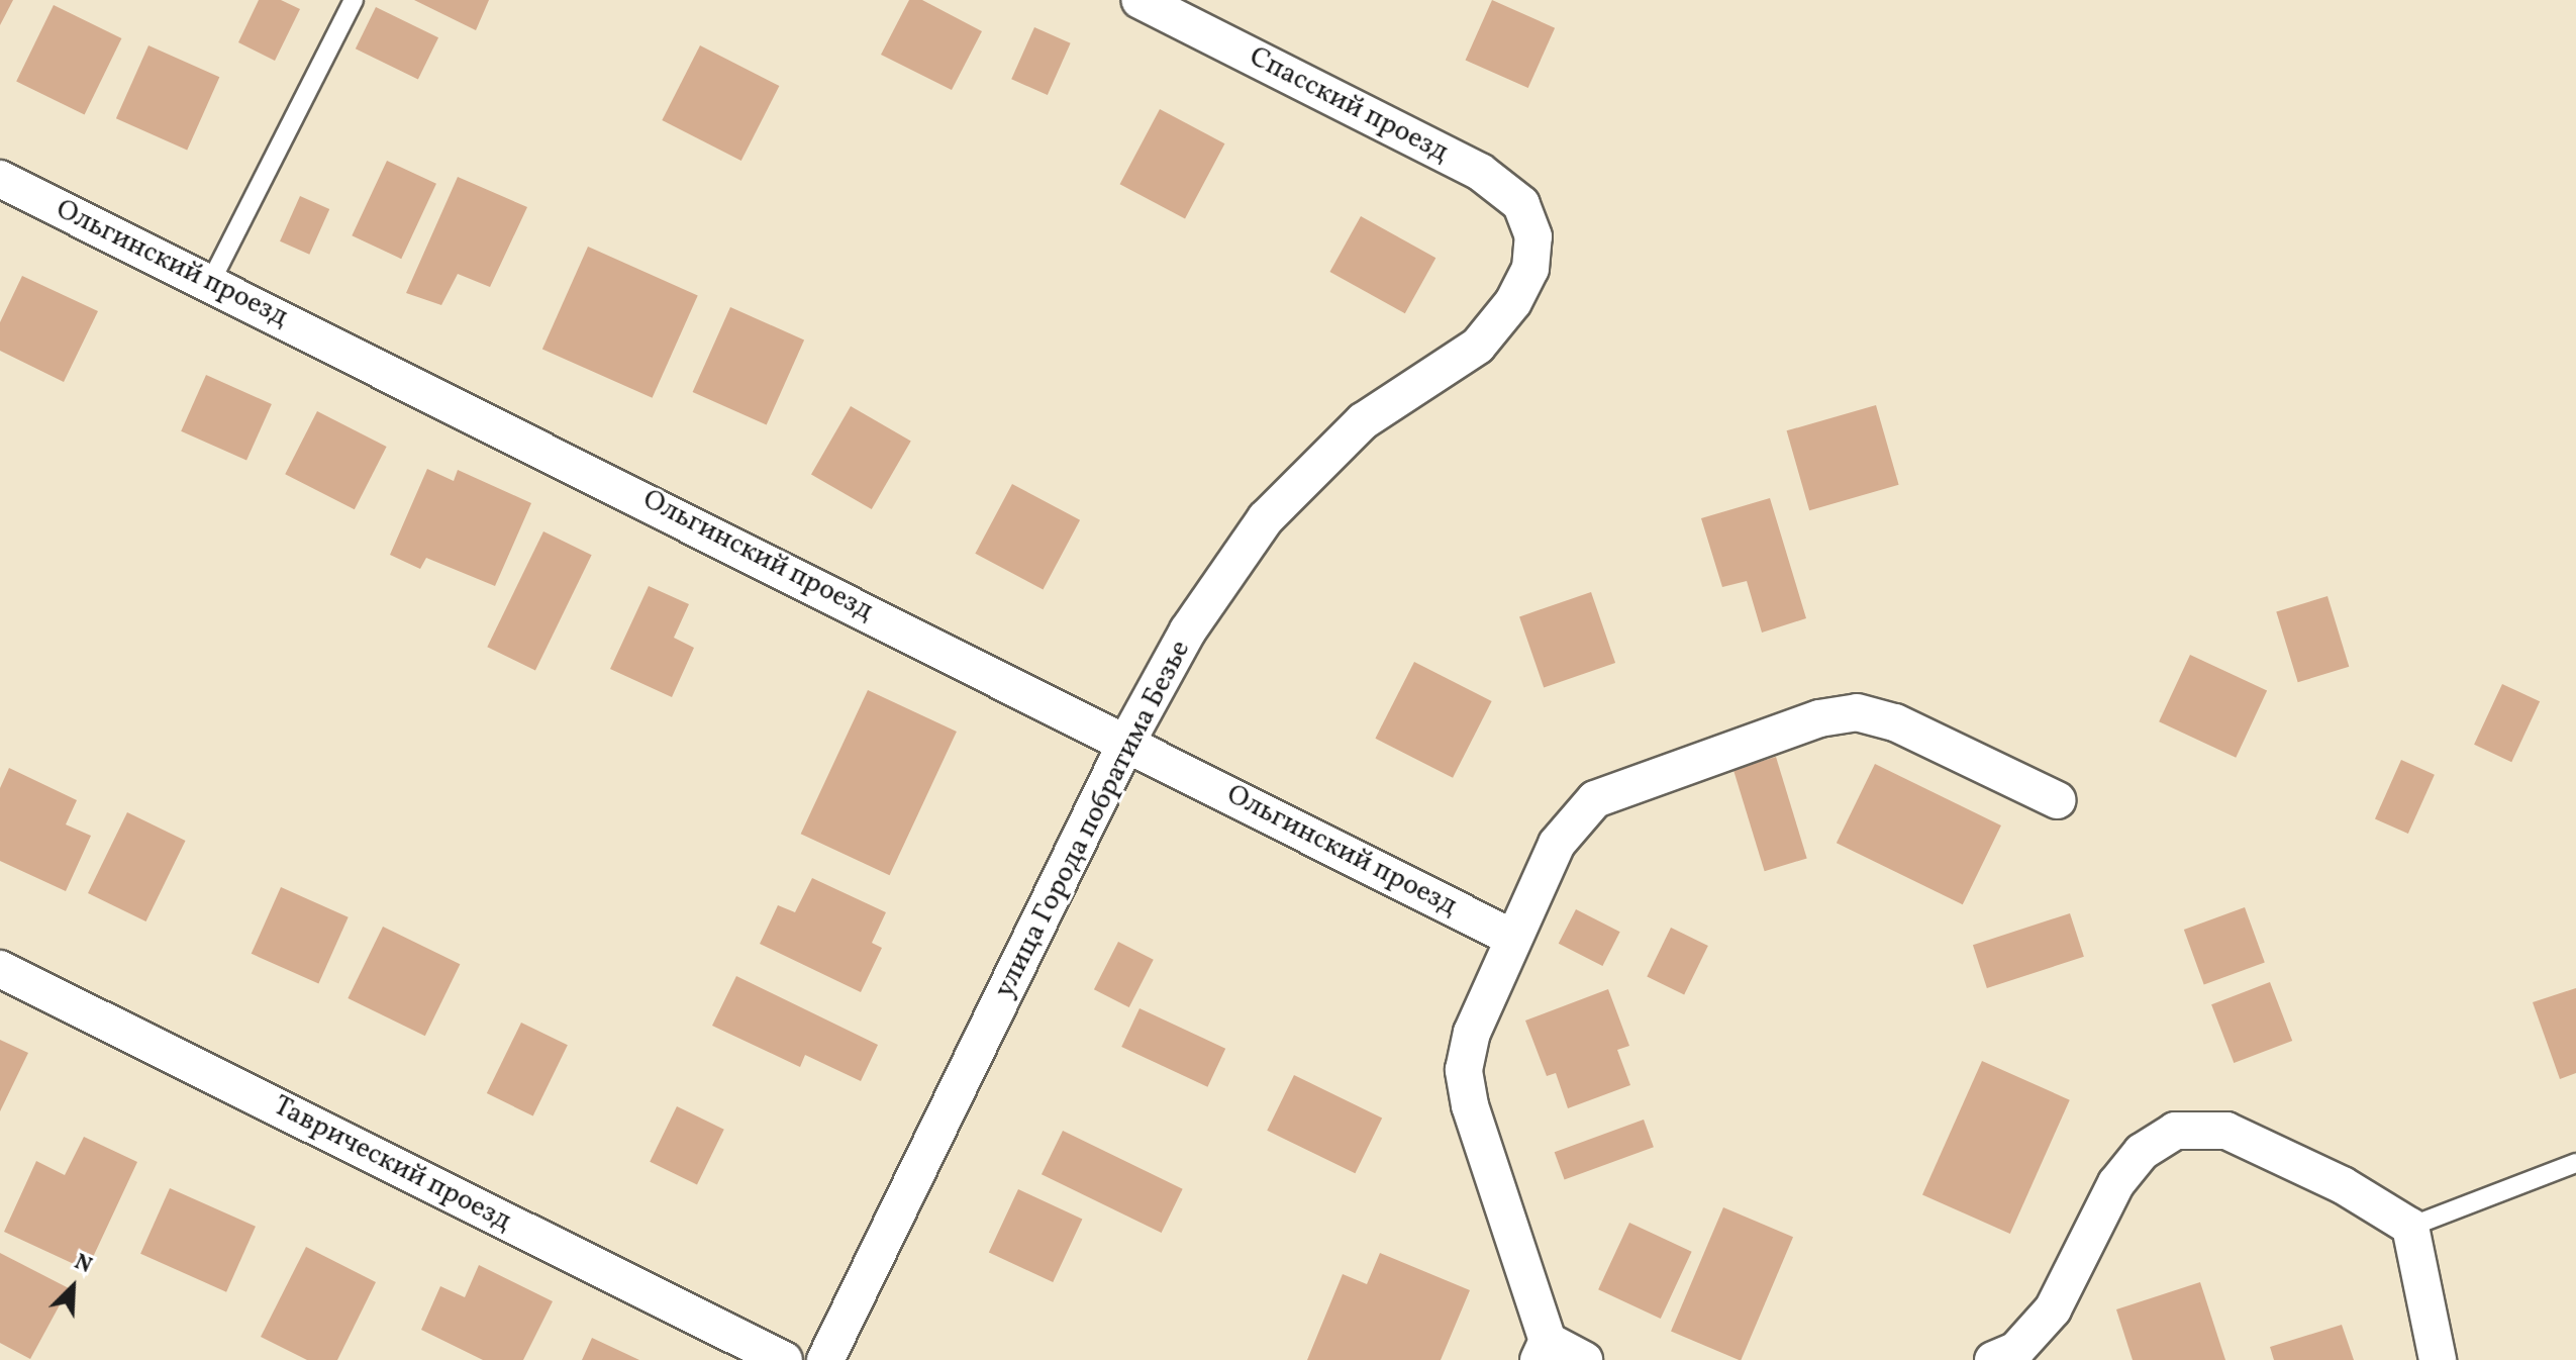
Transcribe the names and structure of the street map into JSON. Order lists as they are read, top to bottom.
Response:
{
  "streets": {
    "street": [
      "Спасский проезд",
      "Ольгинский проезд",
      "улица Города побратима Безье",
      "Таврический проезд"
    ]
  },
  "crossings": [
    ["Спасский проезд", "улица Города побратима Безье"],
    ["Ольгинский проезд", "улица Города побратима Безье"]
  ],
  "north": "top right"
}
